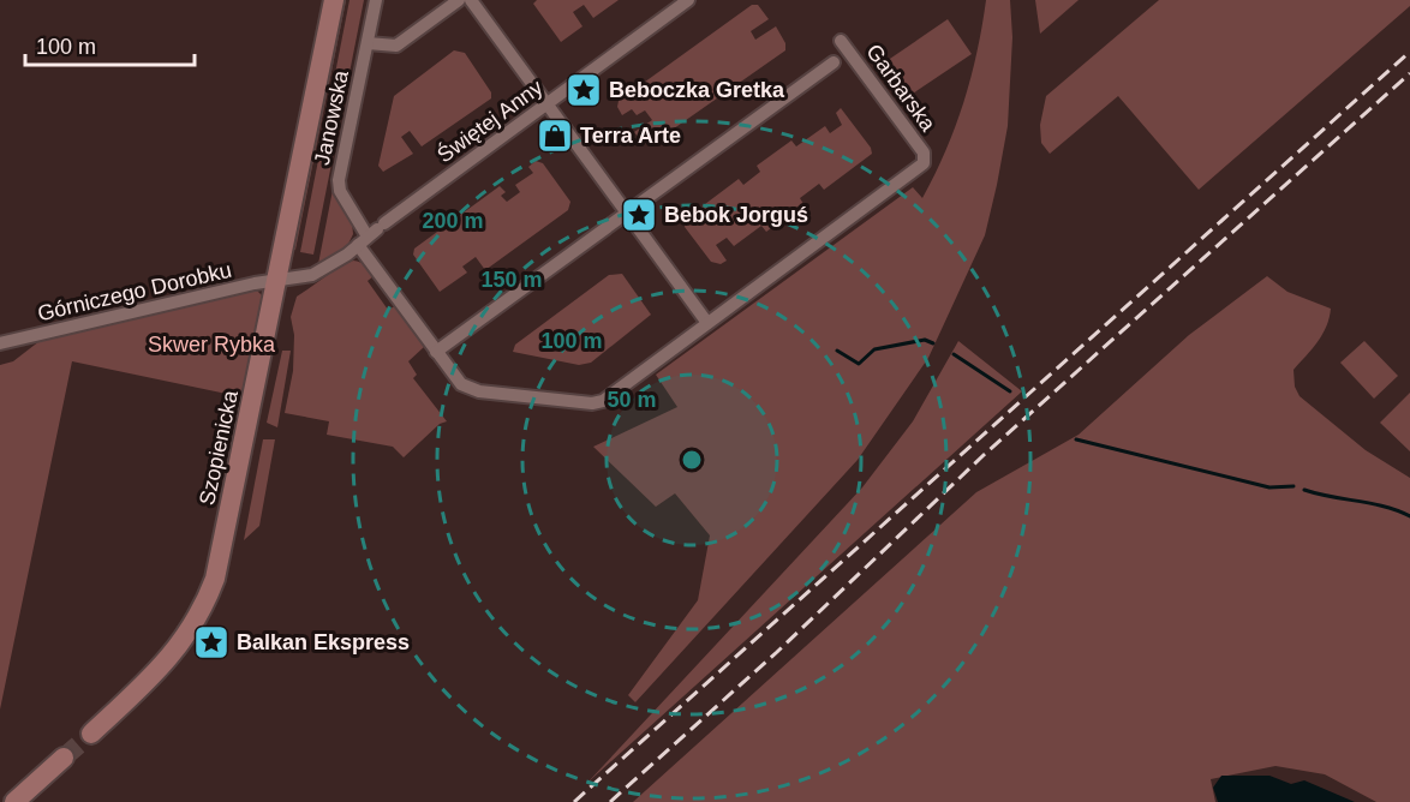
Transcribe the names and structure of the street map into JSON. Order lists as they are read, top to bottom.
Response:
{
  "streets": {
    "street": [
      "Garbarska",
      "Janowska",
      "Świętej Anny",
      "Górniczego Dorobku",
      "Szopienicka"
    ]
  },
  "crossings": [
    ["Garbarska", "Janowska"],
    ["Janowska", "Świętej Anny"],
    ["Świętej Anny", "Górniczego Dorobku"],
    ["Świętej Anny", "Szopienicka"],
    ["Górniczego Dorobku", "Szopienicka"]
  ],
  "parks": ["Skwer Rybka"],
  "places": {
    "place": ["Beboczka Gretka", "Bebok Jorguś", "Balkan Ekspress"],
    "shop": ["Terra Arte"]
  },
  "scale_bar": "100 m",
  "rings": [
    "200 m",
    "150 m",
    "100 m",
    "50 m"
  ]
}
